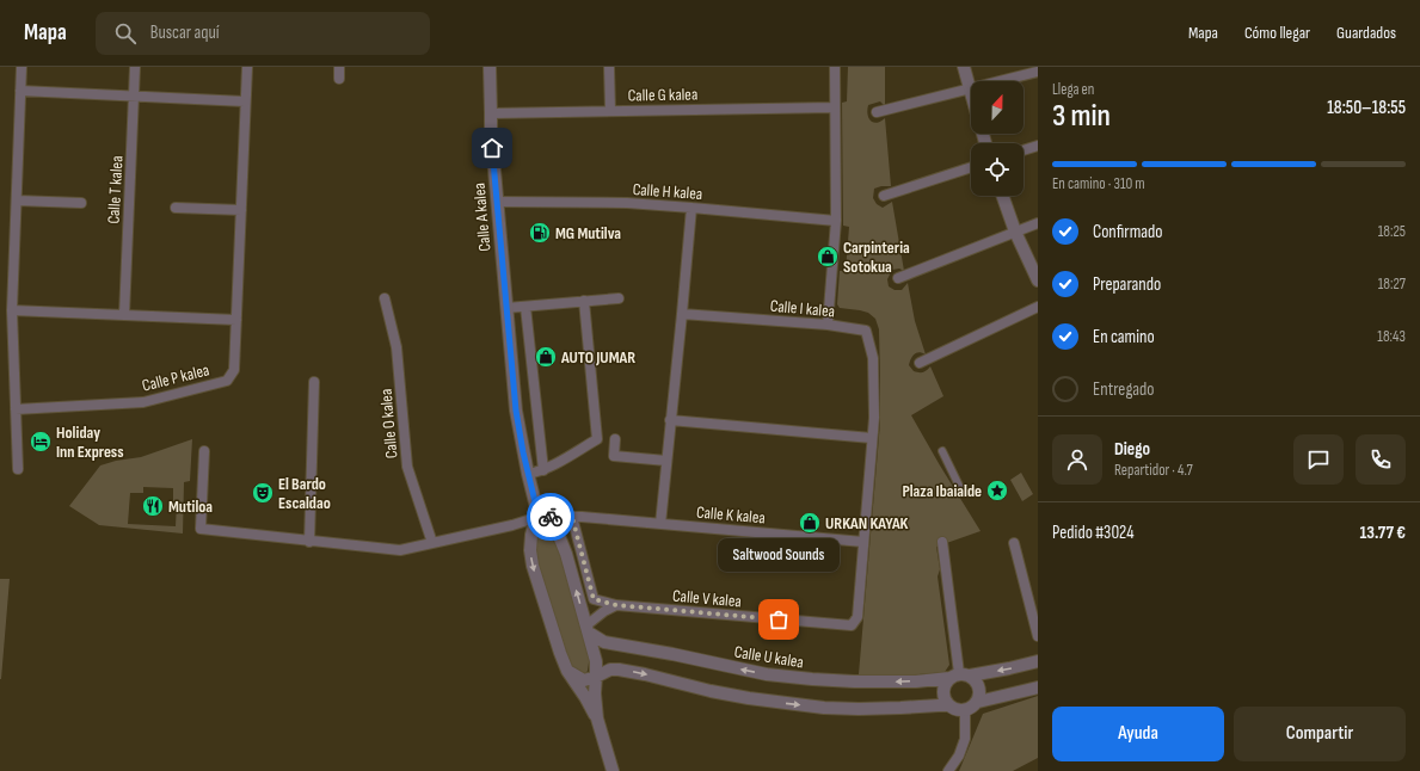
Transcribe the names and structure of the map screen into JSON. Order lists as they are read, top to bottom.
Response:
{
  "streets": {
    "street": [
      "Calle G kalea",
      "Calle T kalea",
      "Calle H kalea",
      "Calle A kalea",
      "Calle I kalea",
      "Calle P kalea",
      "Calle O kalea",
      "Calle K kalea",
      "Calle V kalea",
      "Calle U kalea"
    ]
  },
  "crossings": [
    ["Calle G kalea", "Calle A kalea"],
    ["Calle H kalea", "Calle A kalea"],
    ["Calle A kalea", "Calle K kalea"],
    ["Calle K kalea", "Calle V kalea"]
  ],
  "places": {
    "fuel station": ["MG Mutilva"],
    "shop": ["Carpinteria Sotokua", "AUTO JUMAR", "URKAN KAYAK"],
    "hotel": ["Holiday Inn Express"],
    "place": ["Plaza Ibaialde"],
    "theatre": ["El Bardo Escaldao"],
    "restaurant": ["Mutiloa"],
    "other": ["Saltwood Sounds"]
  },
  "north": "top",
  "page": {
    "header": "Mapa",
    "search": "Buscar aquí",
    "nav": ["Mapa", "Cómo llegar", "Guardados"],
    "heading": ["3 min", "Llega en", "18:50–18:55"],
    "panel": [
      "Diego",
      "Repartidor · 4.7",
      "Pedido #3024",
      "13.77 €"
    ],
    "bar": "En camino · 310 m",
    "list": [
      ["Confirmado", "18:25"],
      ["Preparando", "18:27"],
      ["En camino", "18:43"],
      "Entregado"
    ],
    "bubble": "Saltwood Sounds",
    "buttons": ["Ayuda", "Compartir"]
  }
}
